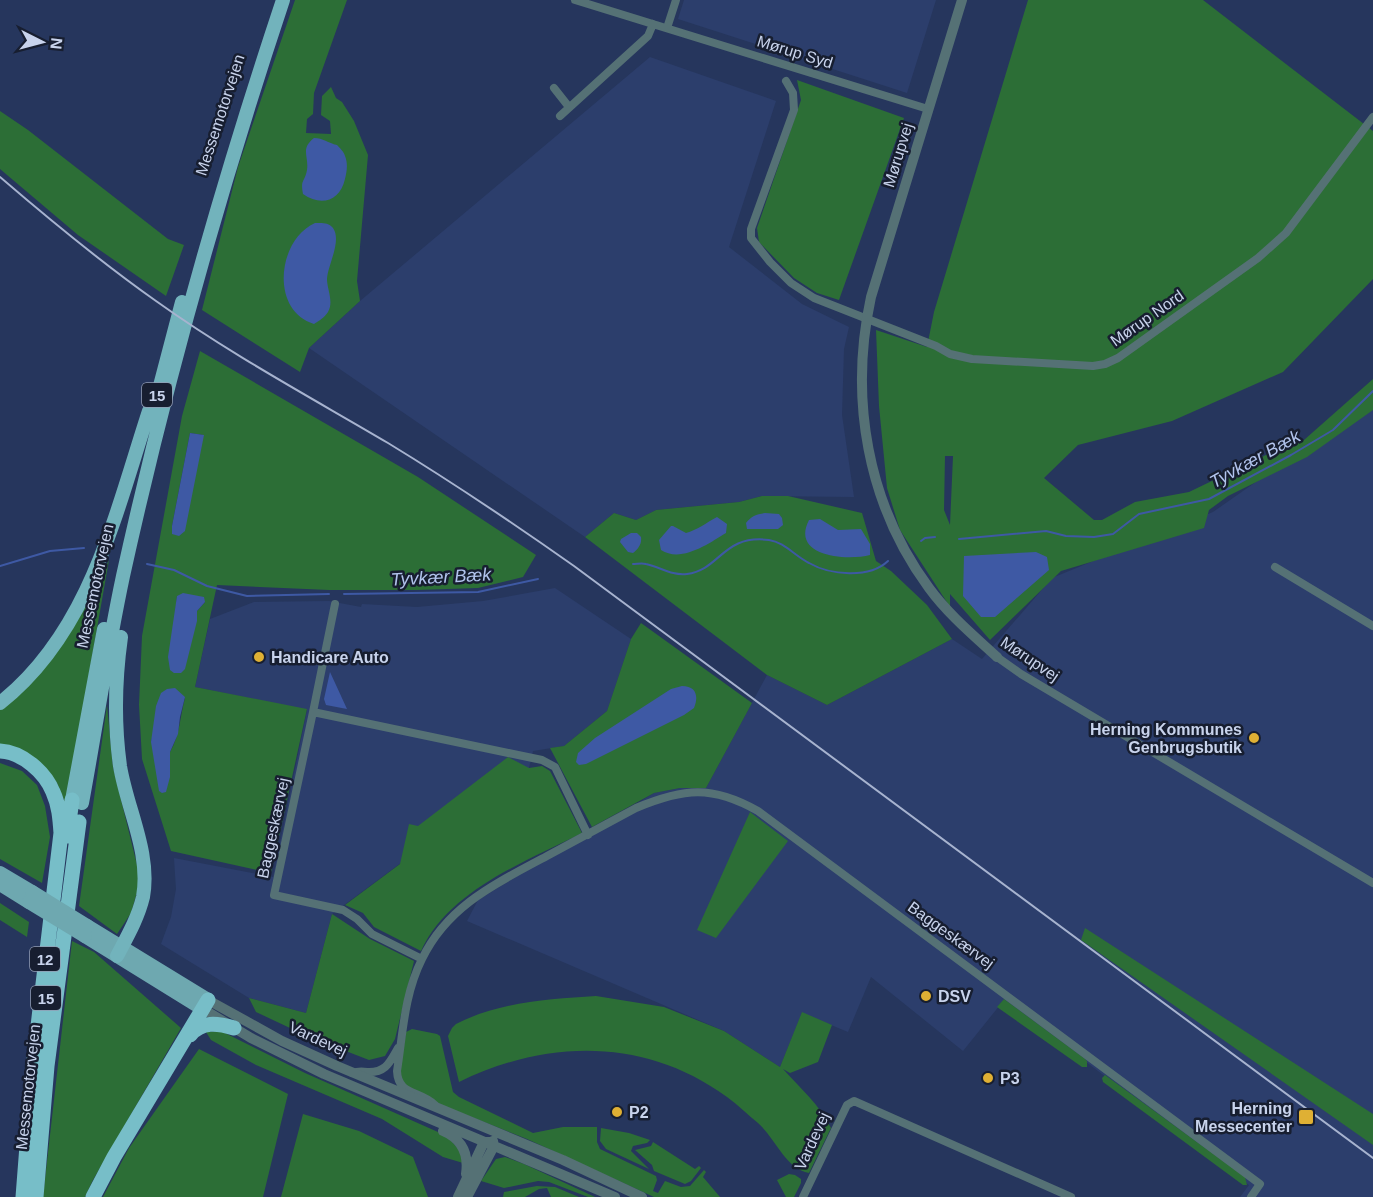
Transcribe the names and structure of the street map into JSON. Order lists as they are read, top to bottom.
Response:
{
  "streets": {
    "highway": ["Messemotorvejen", "15", "12"],
    "main road": ["Vardevej"],
    "street": [
      "Mørup Syd",
      "Mørupvej",
      "Mørup Nord",
      "Baggeskærvej"
    ]
  },
  "crossings": [
    ["Mørup Syd", "Mørupvej"],
    ["Messemotorvejen", "12"],
    ["Mørupvej", "Mørup Nord"],
    ["Baggeskærvej", "Vardevej"]
  ],
  "water": ["Tyvkær Bæk"],
  "places": {
    "other": [
      "Handicare Auto",
      "Herning Kommunes Genbrugsbutik",
      "DSV",
      "P3",
      "P2"
    ],
    "transit": ["Herning Messecenter"]
  },
  "north": "right"
}
